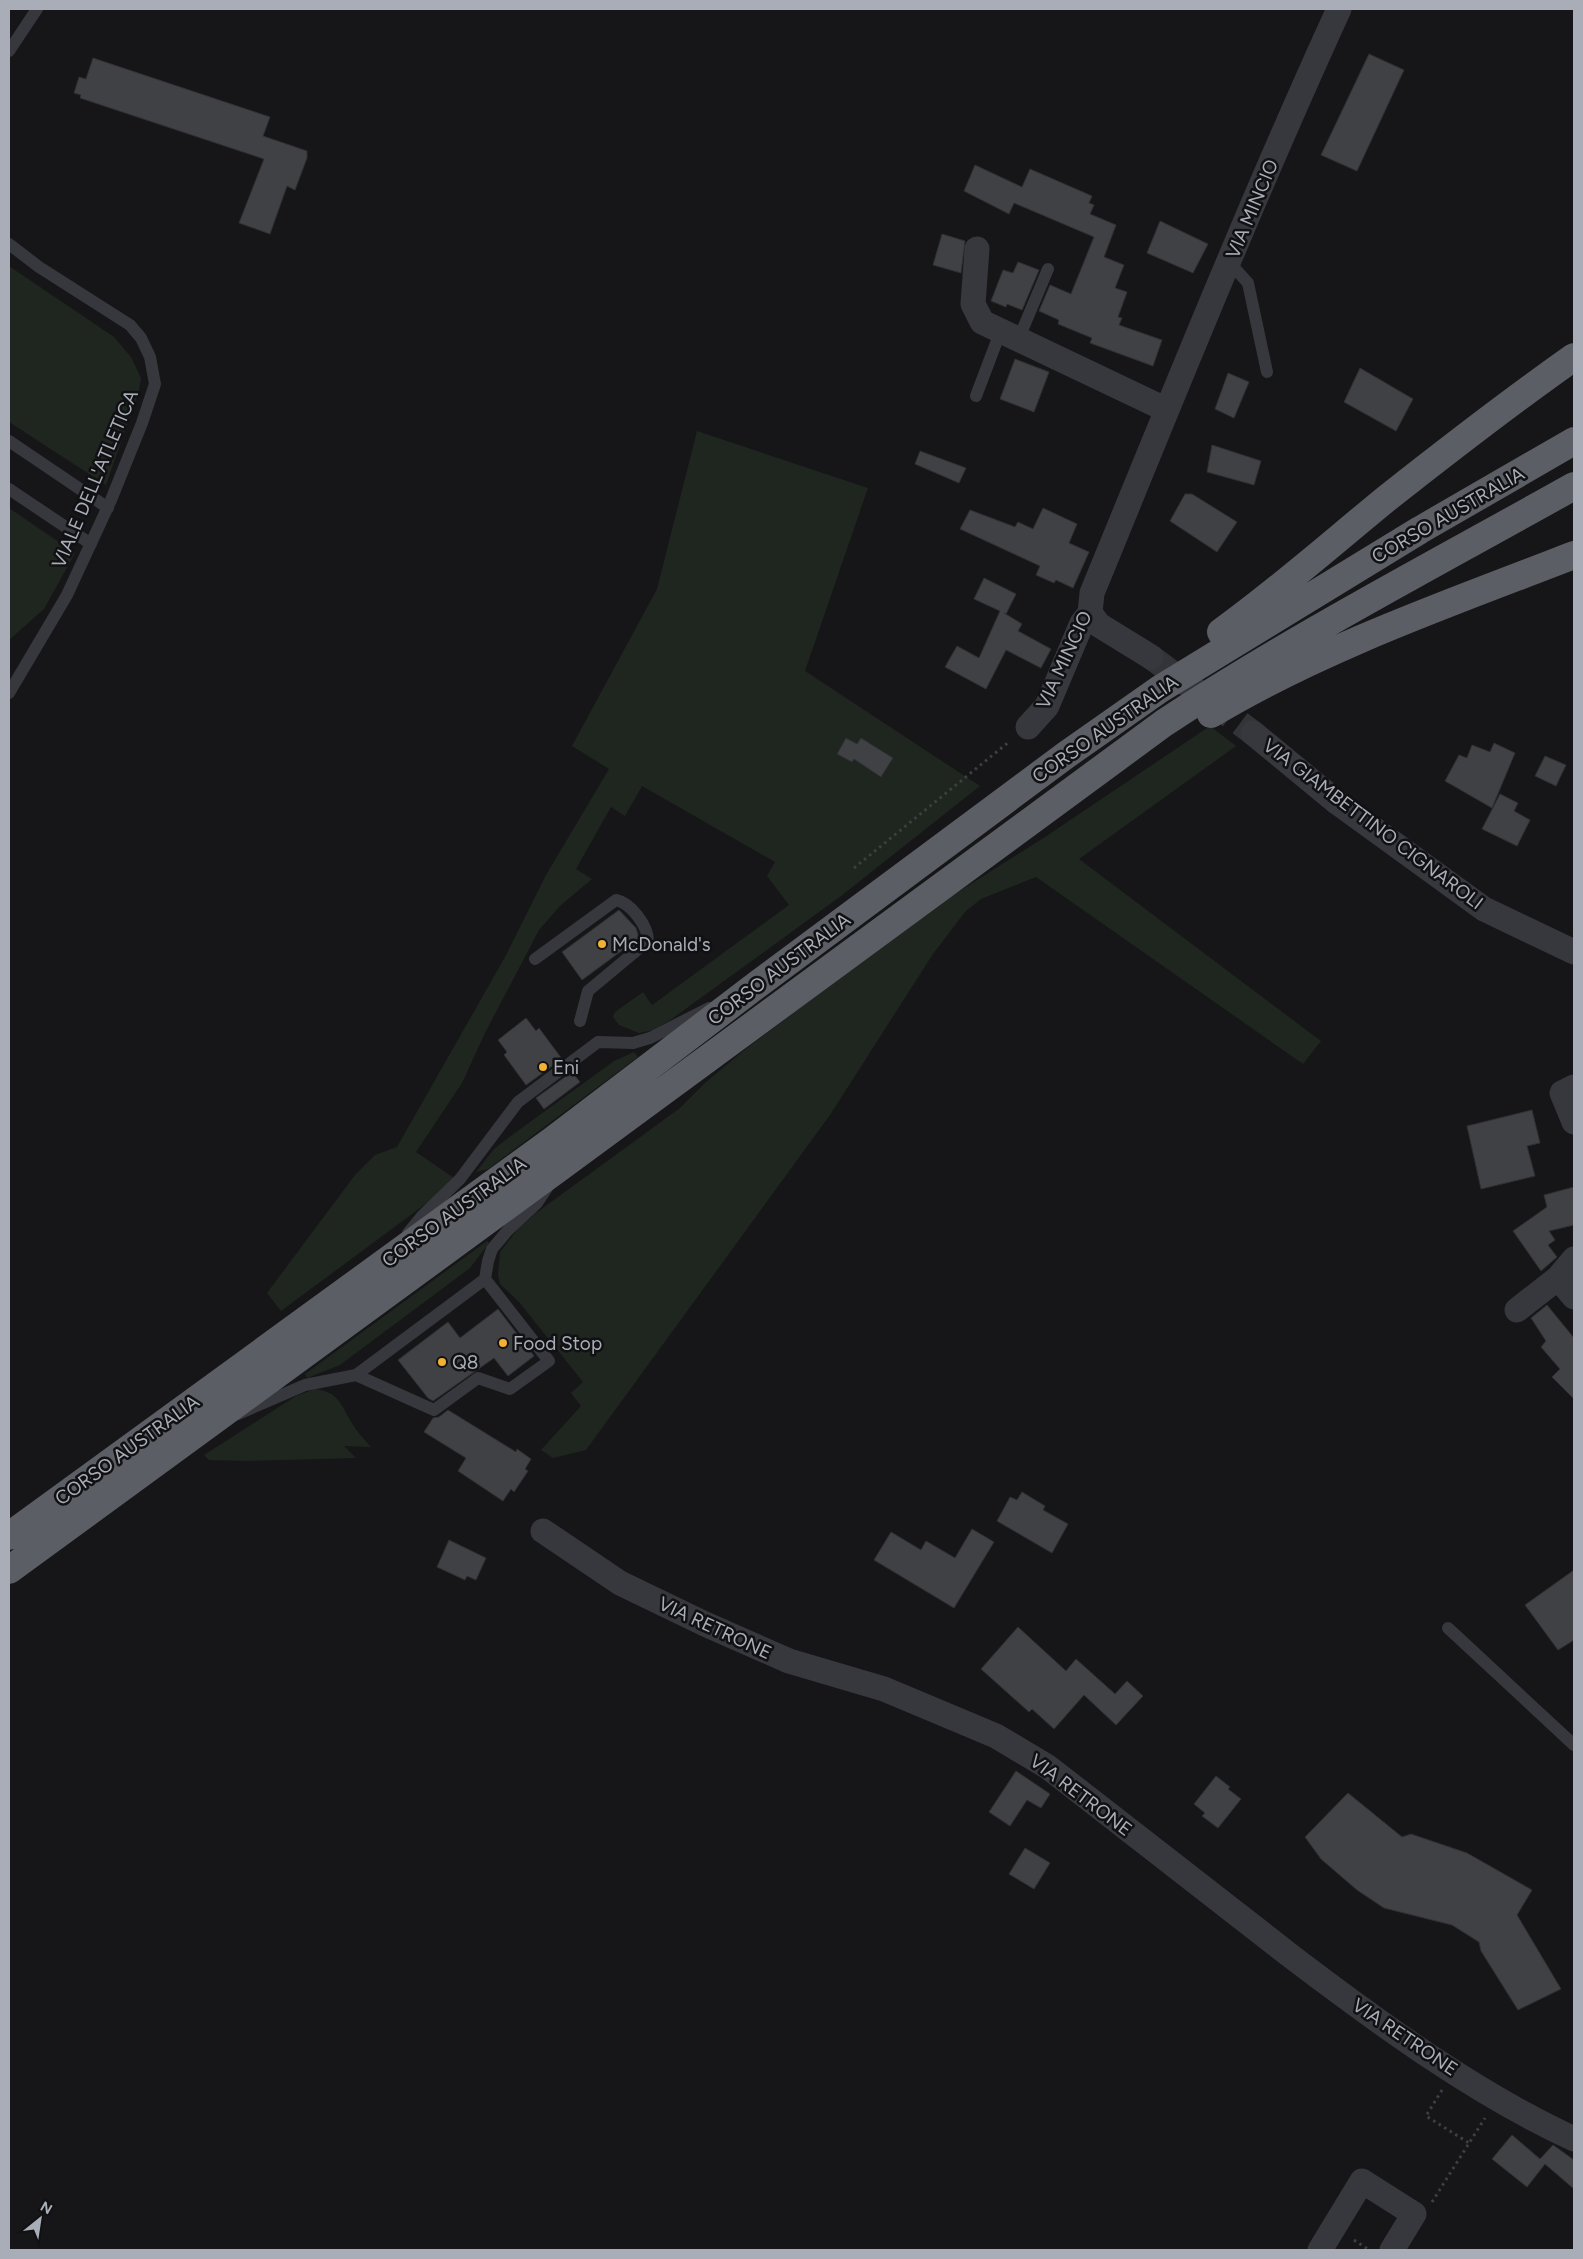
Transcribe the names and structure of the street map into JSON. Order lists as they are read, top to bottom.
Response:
{
  "streets": {
    "highway": ["CORSO AUSTRALIA"],
    "street": ["VIA MINCIO", "VIA GIAMBETTINO CIGNAROLI", "VIA RETRONE"],
    "lane": ["VIALE DELL'ATLETICA"]
  },
  "places": [
    "McDonald's",
    "Eni",
    "Food Stop",
    "Q8"
  ],
  "north": "top right"
}
